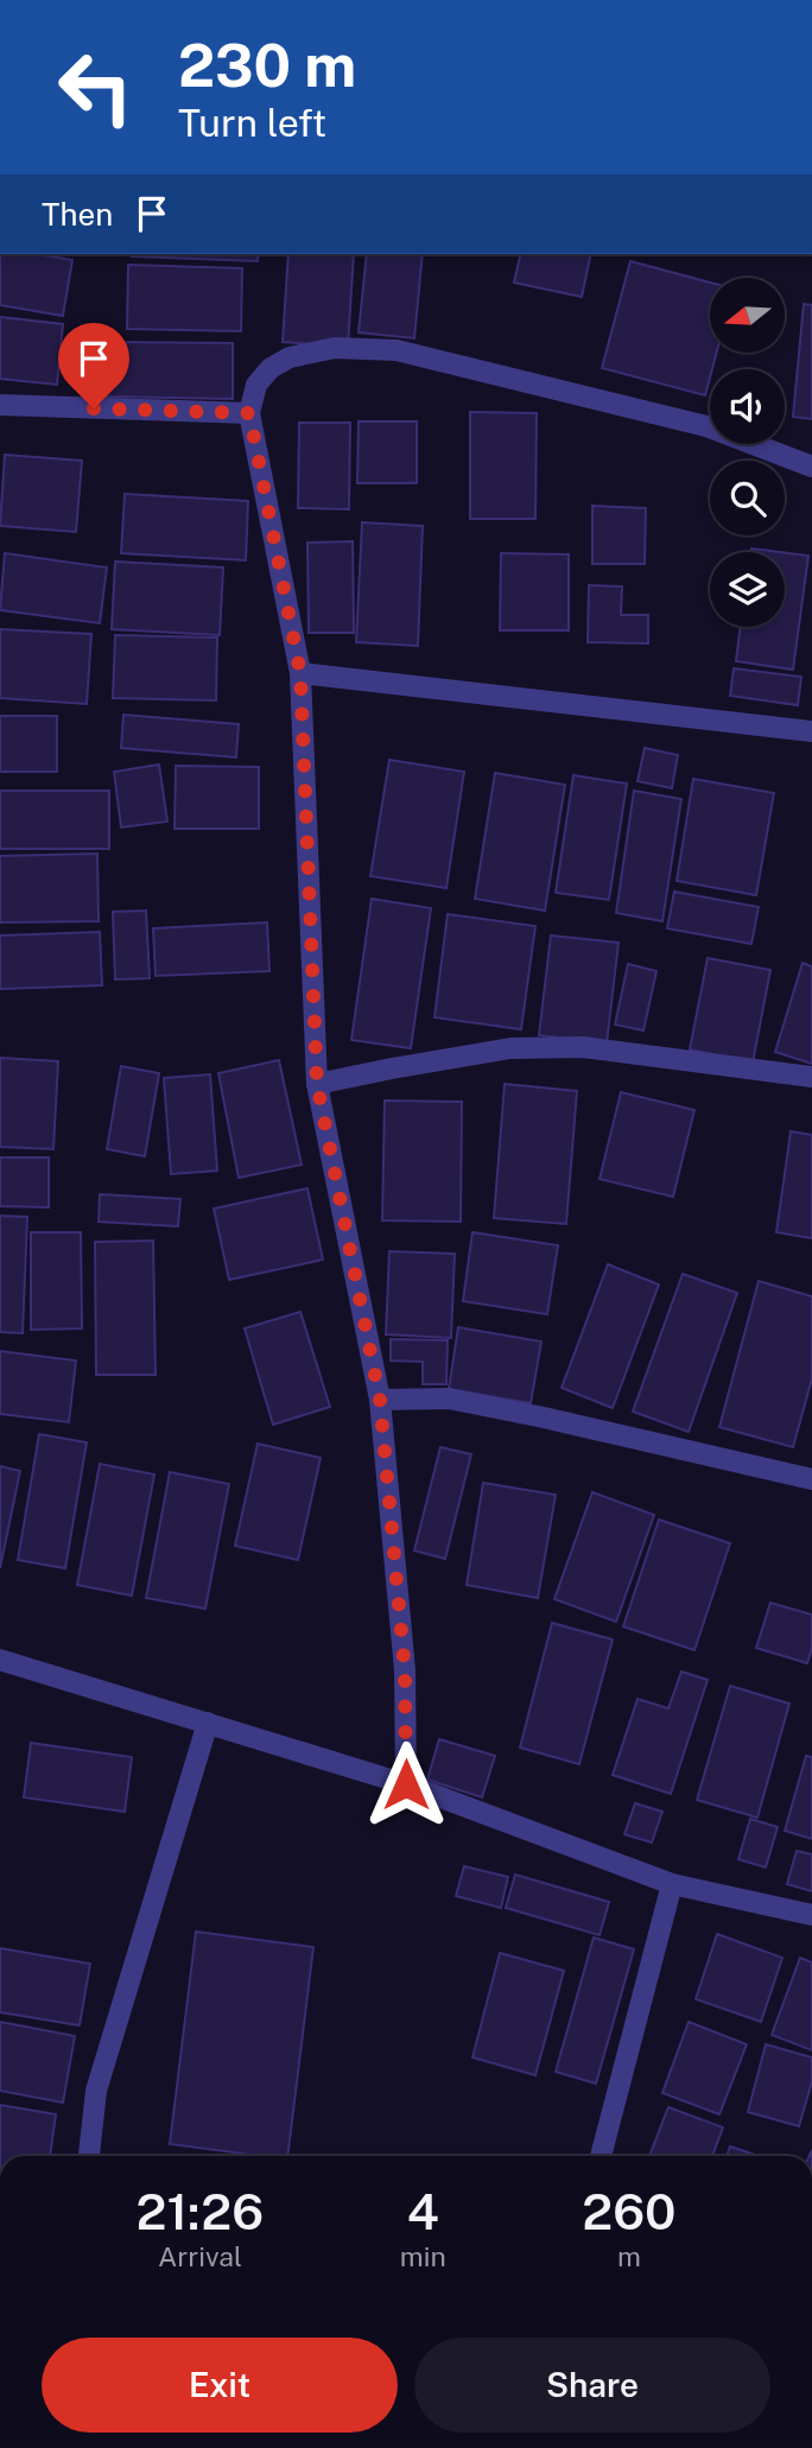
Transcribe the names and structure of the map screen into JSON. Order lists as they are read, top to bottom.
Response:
{
  "north": "left",
  "page": {
    "turn": ["230 m", "Turn left"],
    "then": "Then",
    "eta": [
      "21:26",
      "Arrival",
      "4",
      "min",
      "260",
      "m"
    ],
    "buttons": ["Exit", "Share"]
  }
}
